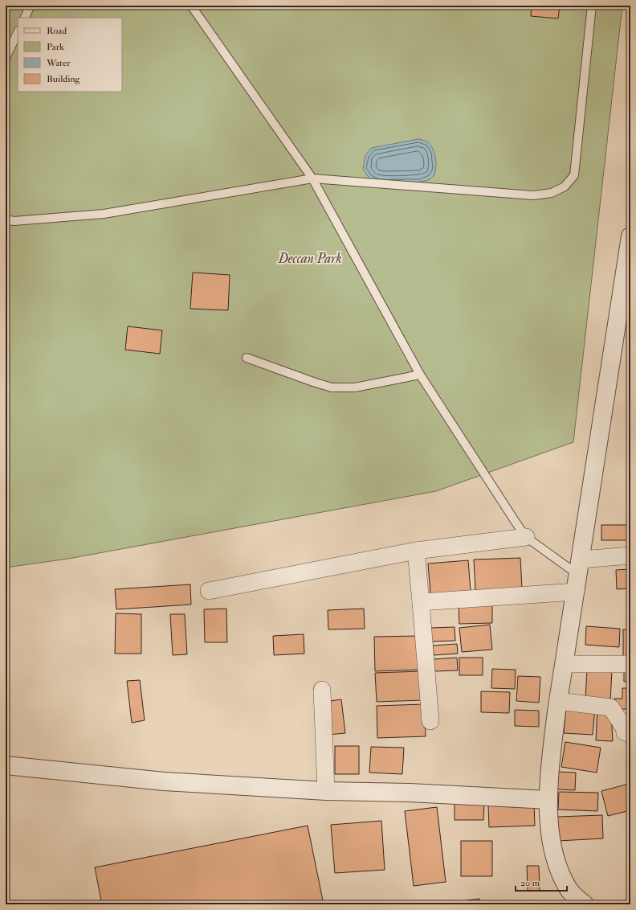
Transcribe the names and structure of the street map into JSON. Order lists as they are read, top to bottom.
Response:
{
  "parks": ["Deccan Park"],
  "legend": [
    "Road",
    "Park",
    "Water",
    "Building"
  ],
  "scale_bar": "20 m"
}
